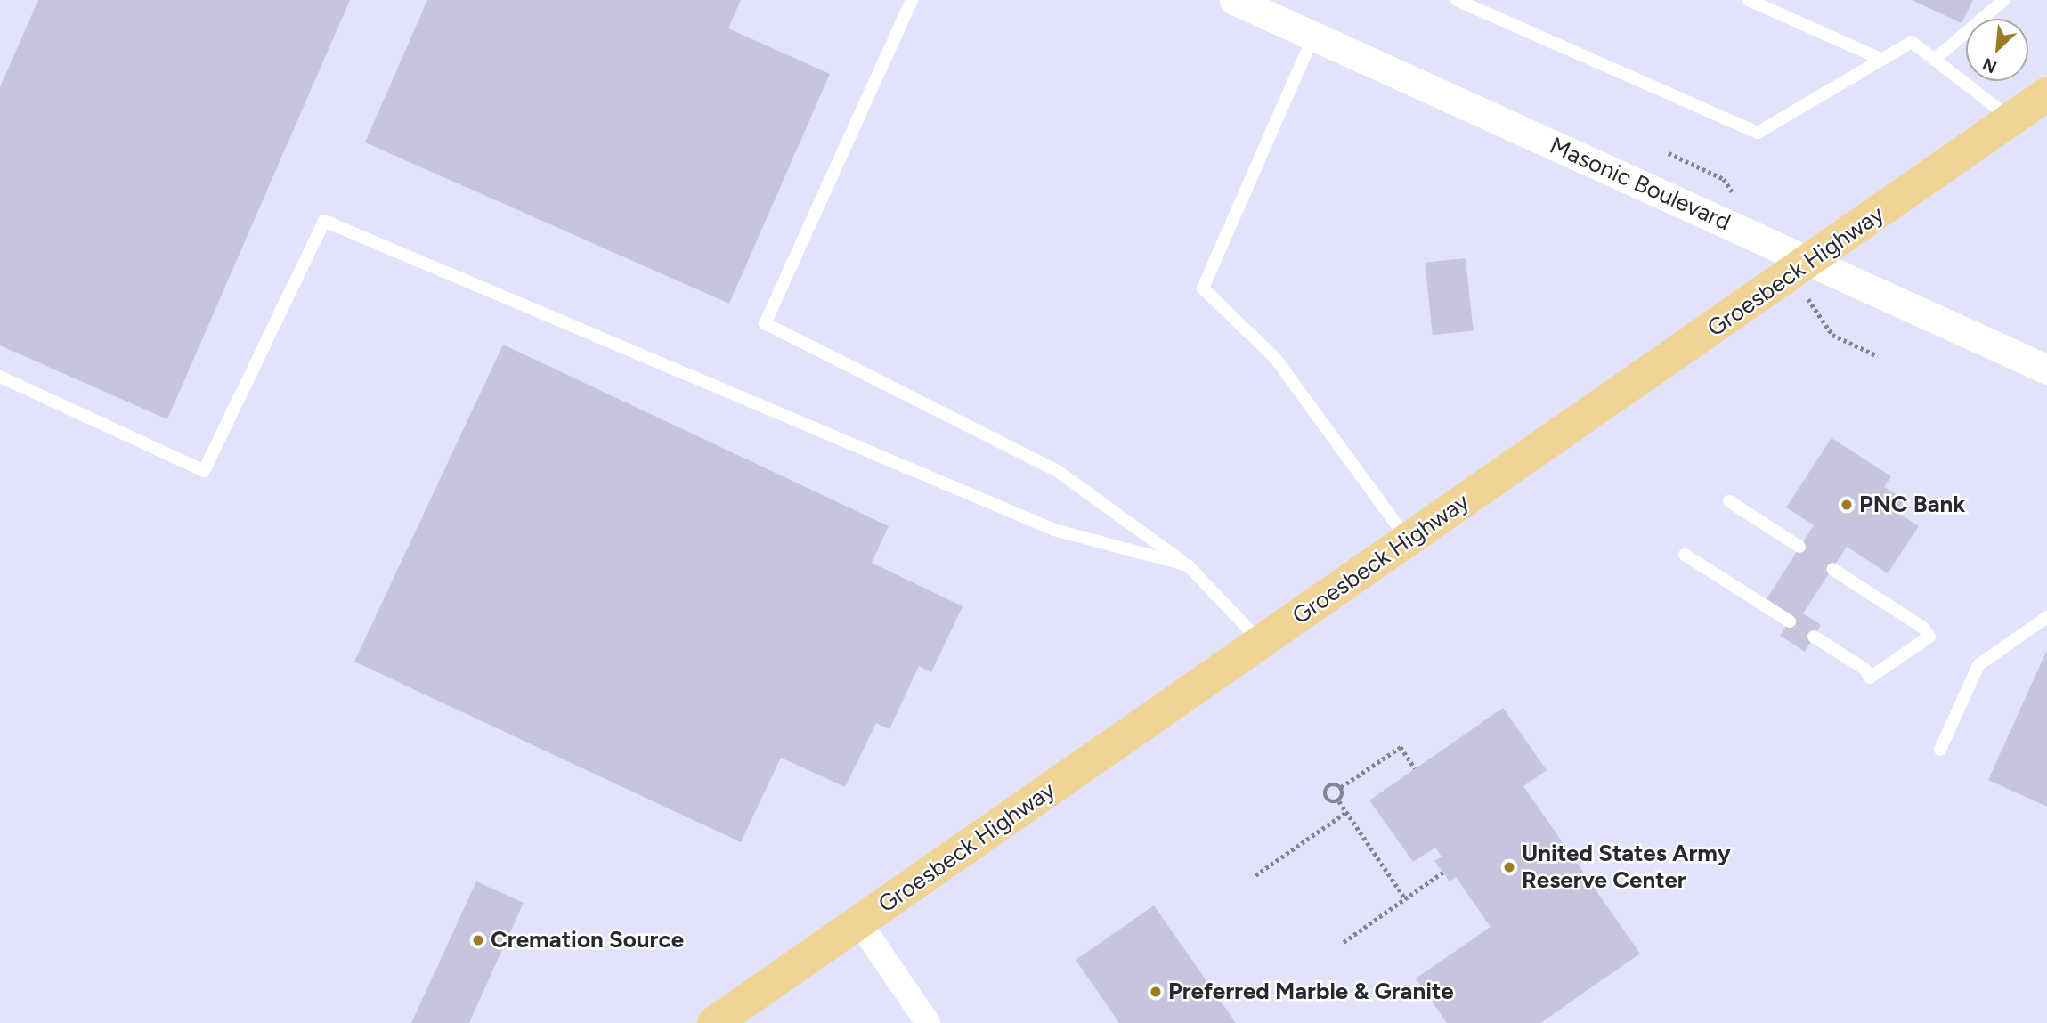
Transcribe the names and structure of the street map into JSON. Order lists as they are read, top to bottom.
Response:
{
  "streets": {
    "main road": ["Groesbeck Highway"],
    "street": ["Masonic Boulevard"]
  },
  "crossings": [
    ["Masonic Boulevard", "Groesbeck Highway"]
  ],
  "places": [
    "PNC Bank",
    "United States Army Reserve Center",
    "Cremation Source",
    "Preferred Marble & Granite"
  ],
  "north": "bottom left"
}
